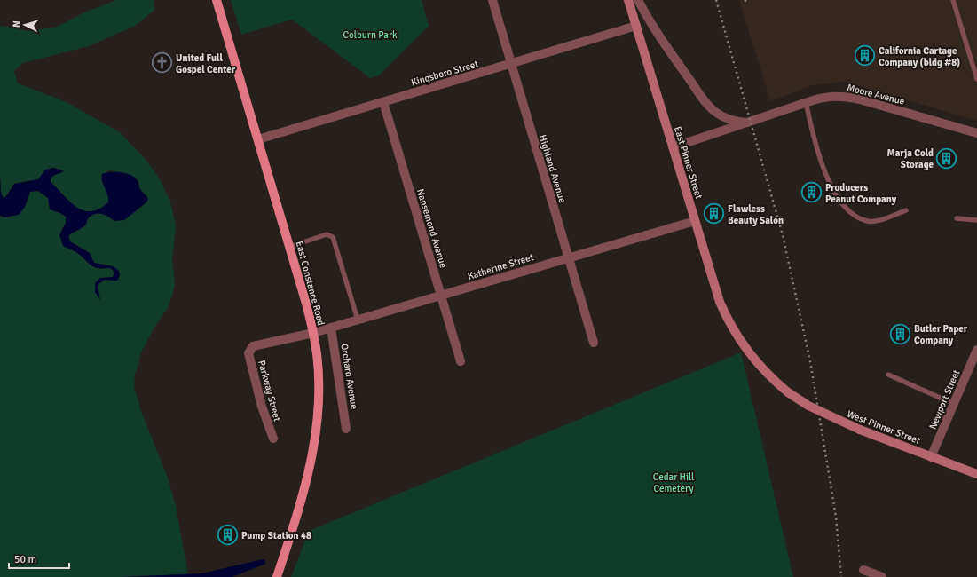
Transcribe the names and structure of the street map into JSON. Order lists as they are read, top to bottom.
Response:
{
  "streets": {
    "main road": ["East Pinner Street", "East Constance Road", "West Pinner Street"],
    "street": [
      "Kingsboro Street",
      "Moore Avenue",
      "Highland Avenue",
      "Nansemond Avenue",
      "Katherine Street",
      "Orchard Avenue",
      "Parkway Street",
      "Newport Street"
    ]
  },
  "crossings": [
    ["Kingsboro Street", "East Pinner Street"],
    ["Kingsboro Street", "Highland Avenue"],
    ["Kingsboro Street", "Nansemond Avenue"],
    ["Kingsboro Street", "East Constance Road"],
    ["Moore Avenue", "East Pinner Street"],
    ["East Pinner Street", "Katherine Street"],
    ["East Pinner Street", "West Pinner Street"],
    ["Highland Avenue", "Katherine Street"],
    ["Nansemond Avenue", "Katherine Street"],
    ["Katherine Street", "East Constance Road"],
    ["Katherine Street", "Orchard Avenue"],
    ["Katherine Street", "Parkway Street"],
    ["East Constance Road", "Parkway Street"],
    ["Newport Street", "West Pinner Street"]
  ],
  "parks": ["Colburn Park", "Cedar Hill Cemetery"],
  "places": {
    "building": [
      "California Cartage Company (bldg #8)",
      "Marja Cold Storage",
      "Producers Peanut Company",
      "Flawless Beauty Salon",
      "Butler Paper Company",
      "Pump Station 48"
    ],
    "church": ["United Full Gospel Center"]
  },
  "scale_bar": "50 m",
  "north": "left"
}
